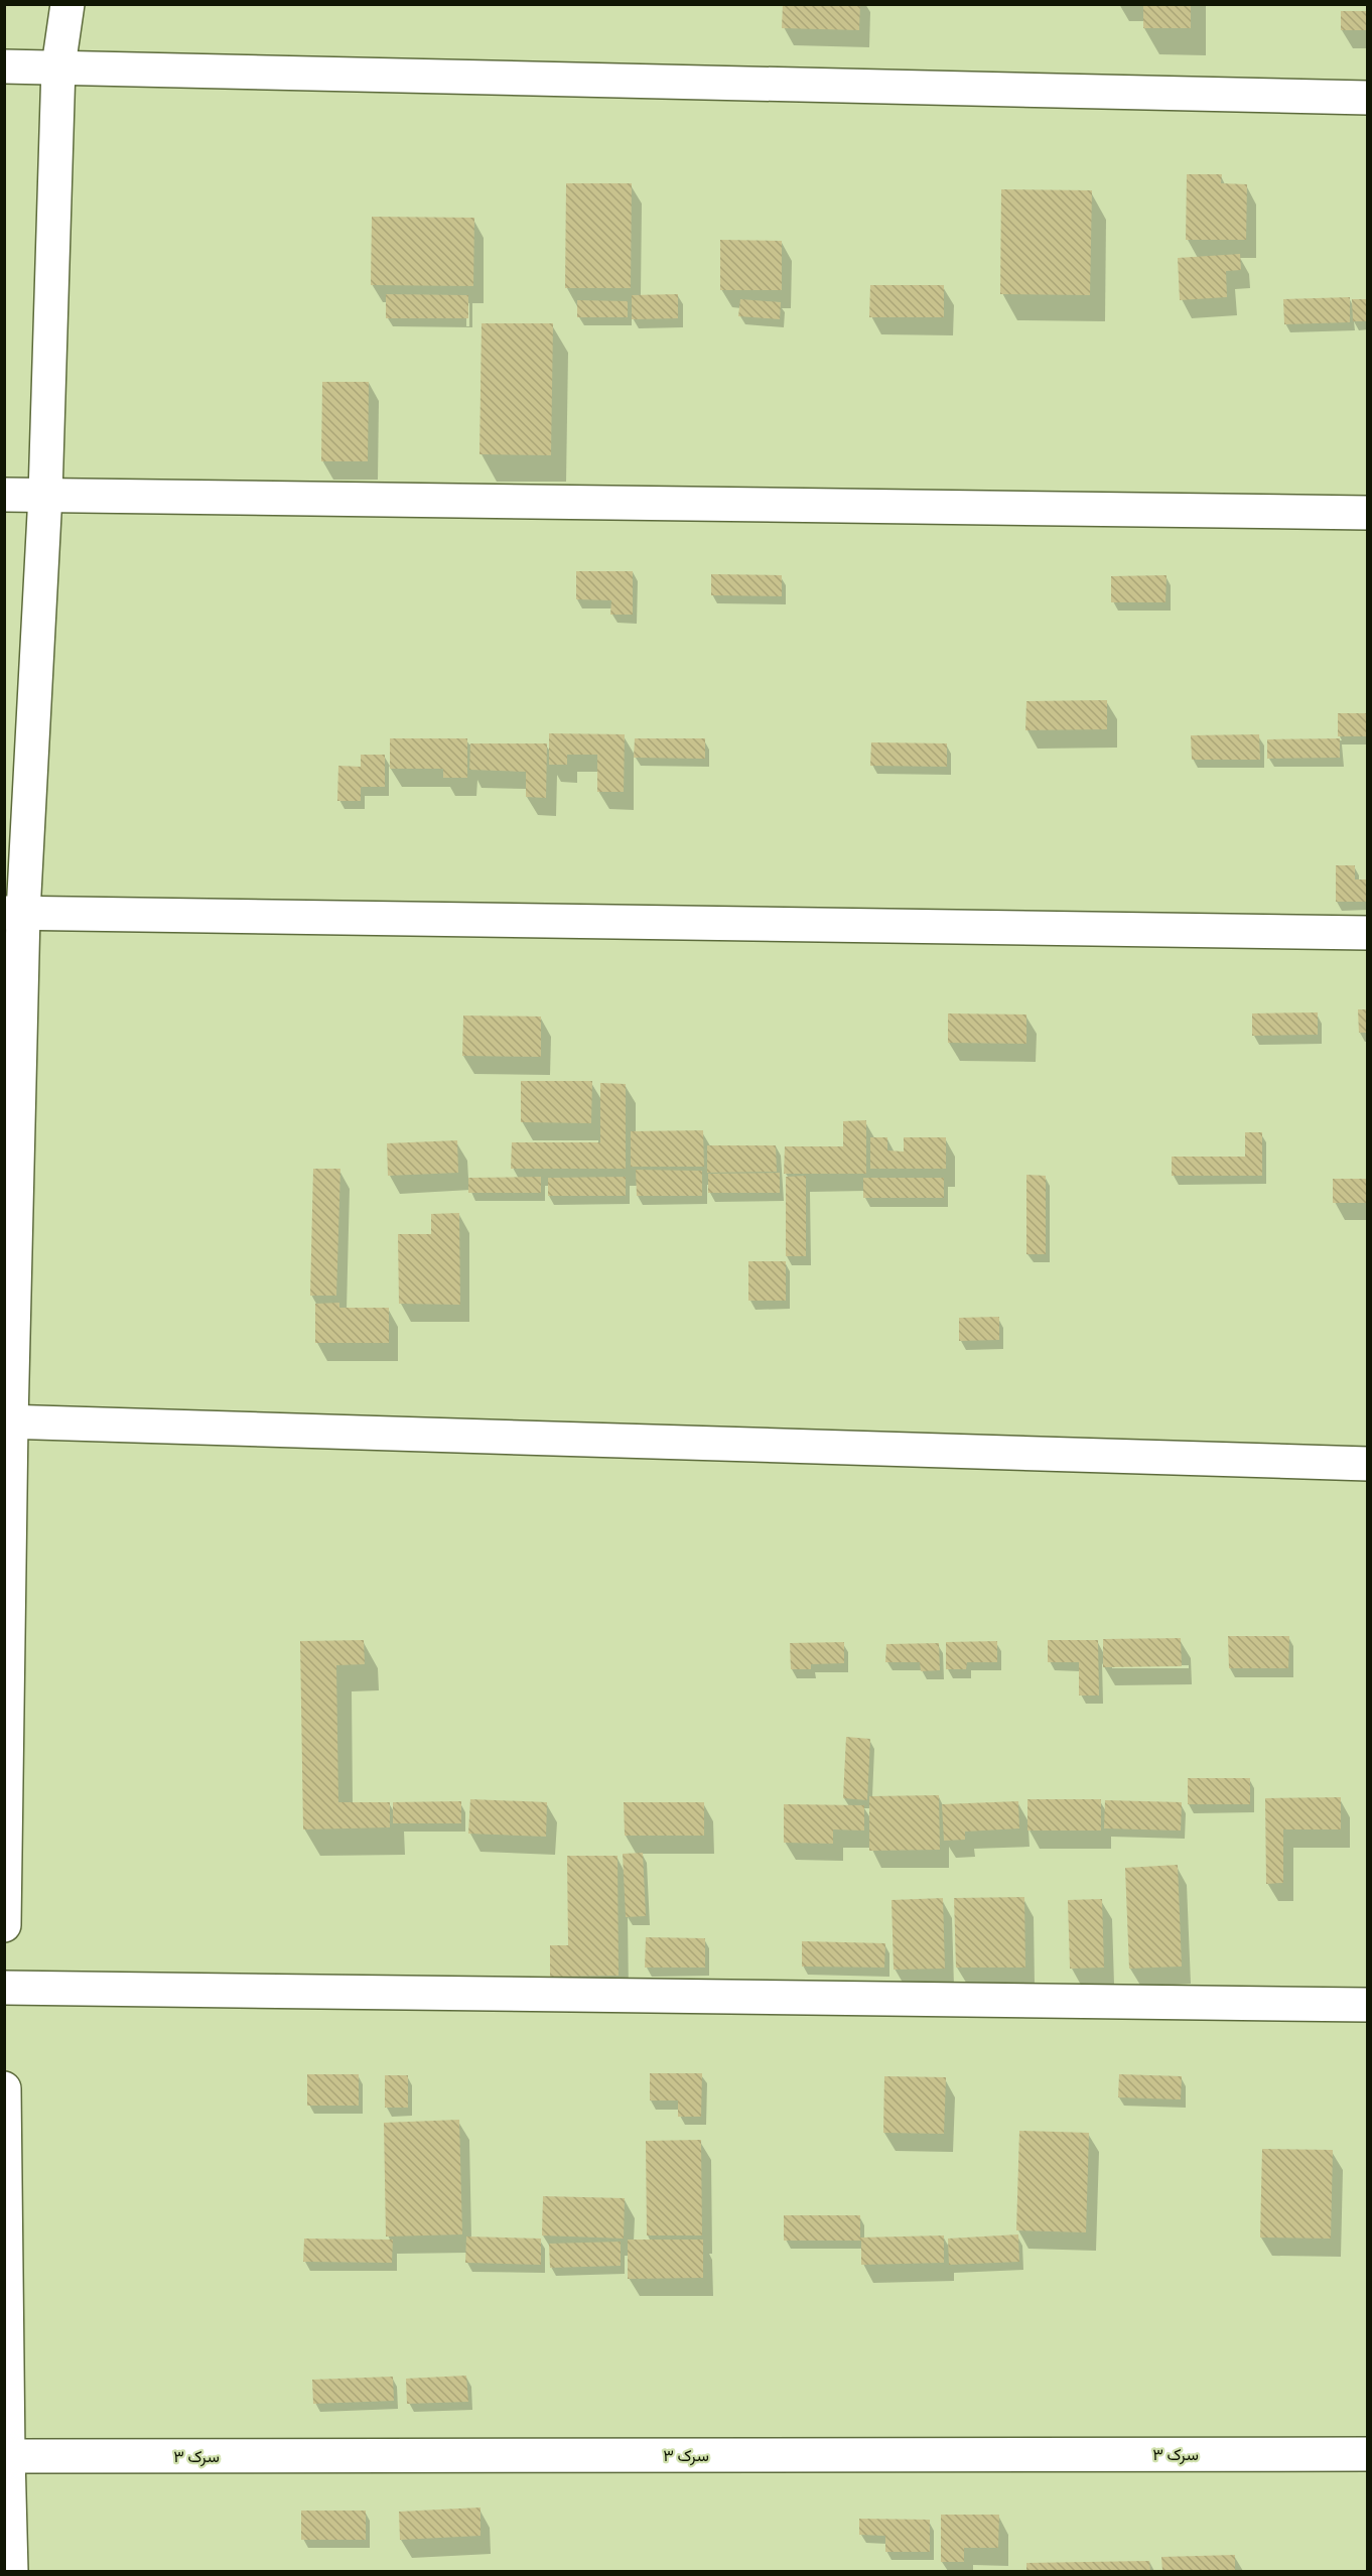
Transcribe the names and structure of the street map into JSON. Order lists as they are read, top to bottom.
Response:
{
  "streets": {
    "street": ["سرک ۳"]
  }
}
